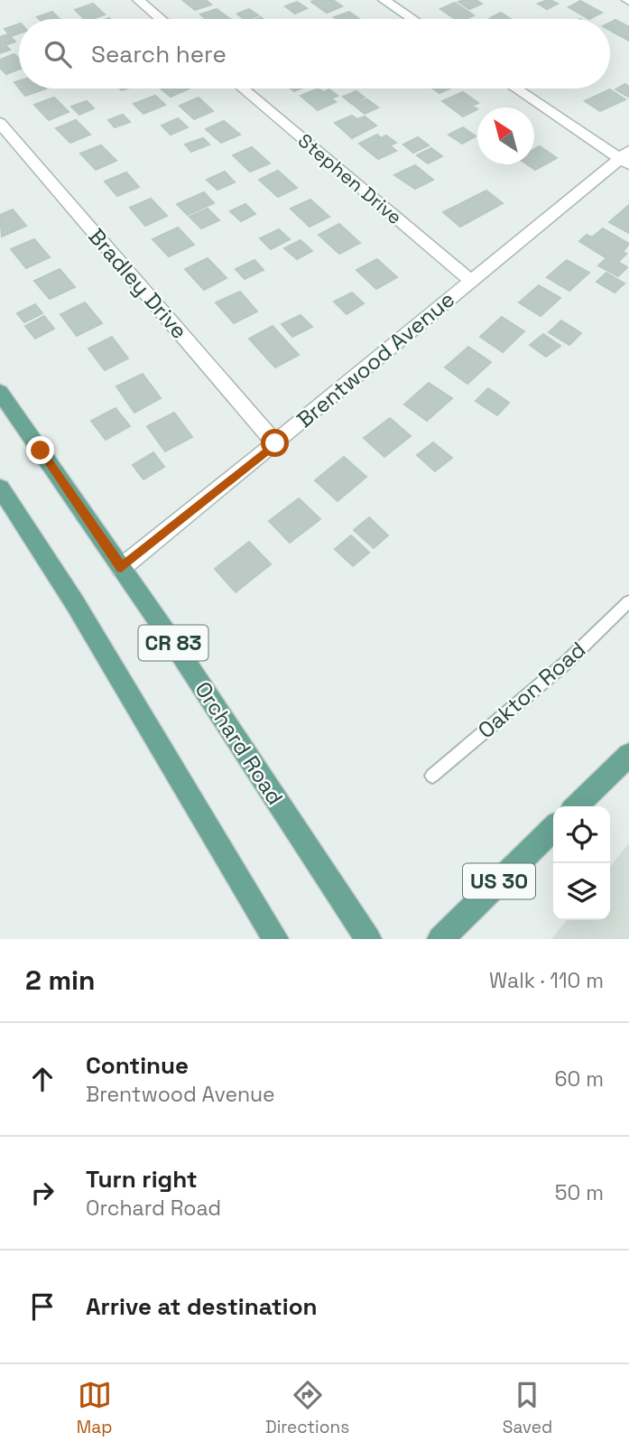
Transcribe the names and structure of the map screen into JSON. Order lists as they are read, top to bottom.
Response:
{
  "streets": {
    "main road": ["CR 83", "Orchard Road", "US 30"],
    "street": ["Stephen Drive", "Bradley Drive", "Brentwood Avenue"],
    "lane": ["Oakton Road"]
  },
  "crossings": [
    ["Stephen Drive", "Brentwood Avenue"],
    ["Bradley Drive", "Brentwood Avenue"],
    ["Brentwood Avenue", "Orchard Road"]
  ],
  "north": "top left",
  "page": {
    "search": "Search here",
    "heading": ["2 min", "Walk · 110 m"],
    "list": [
      ["Continue", "Brentwood Avenue", "60 m"],
      ["Turn right", "Orchard Road", "50 m"],
      "Arrive at destination"
    ],
    "nav": ["Map", "Directions", "Saved"]
  }
}
